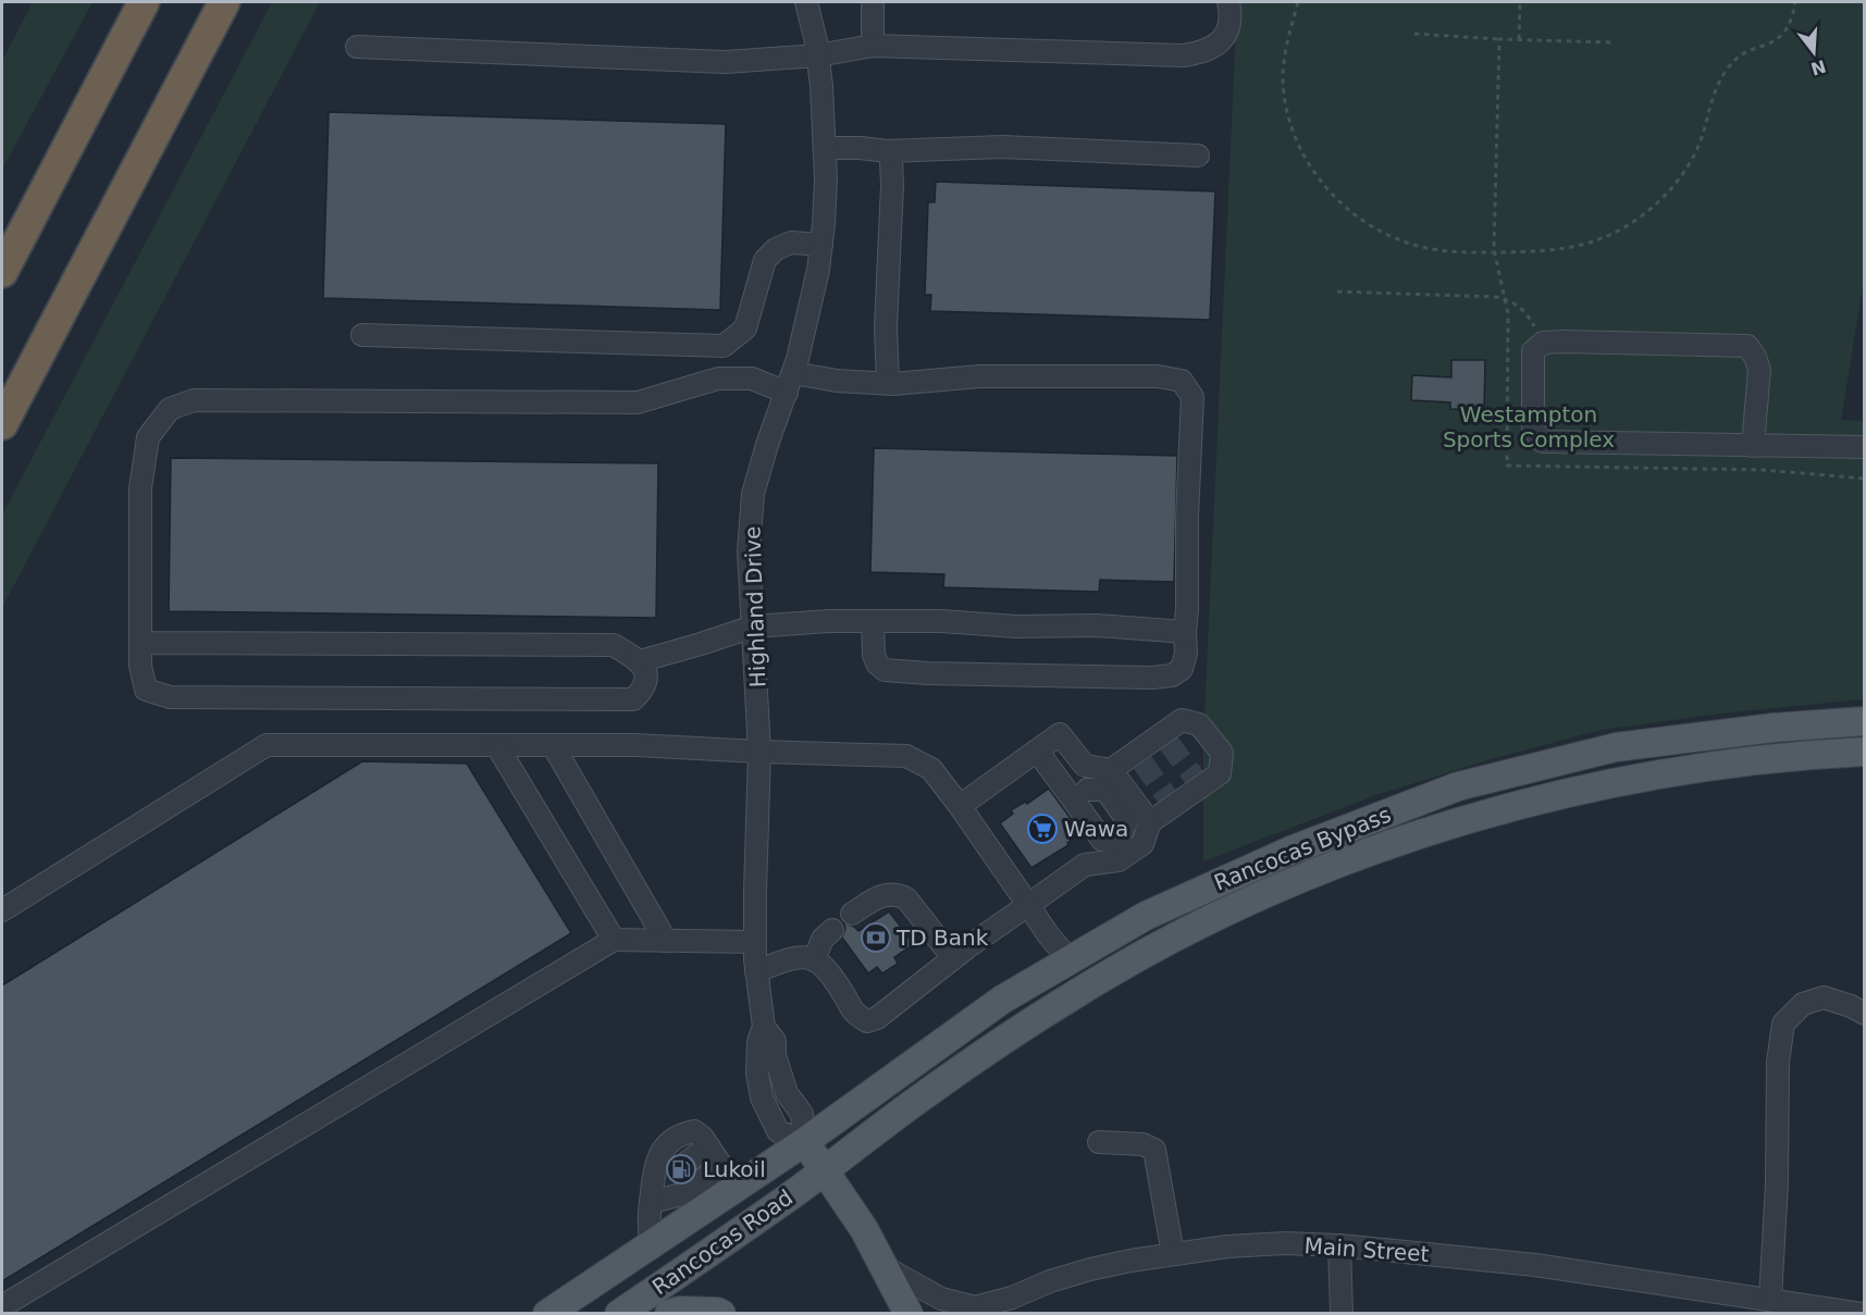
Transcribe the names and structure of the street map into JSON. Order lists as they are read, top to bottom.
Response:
{
  "streets": {
    "main road": ["Rancocas Bypass", "Rancocas Road"],
    "street": ["Highland Drive", "Main Street"]
  },
  "crossings": [
    ["Highland Drive", "Rancocas Bypass"],
    ["Highland Drive", "Rancocas Road"],
    ["Rancocas Bypass", "Rancocas Road"]
  ],
  "parks": ["Westampton Sports Complex"],
  "places": {
    "supermarket": ["Wawa"],
    "bank": ["TD Bank"],
    "fuel station": ["Lukoil"]
  },
  "north": "bottom"
}
